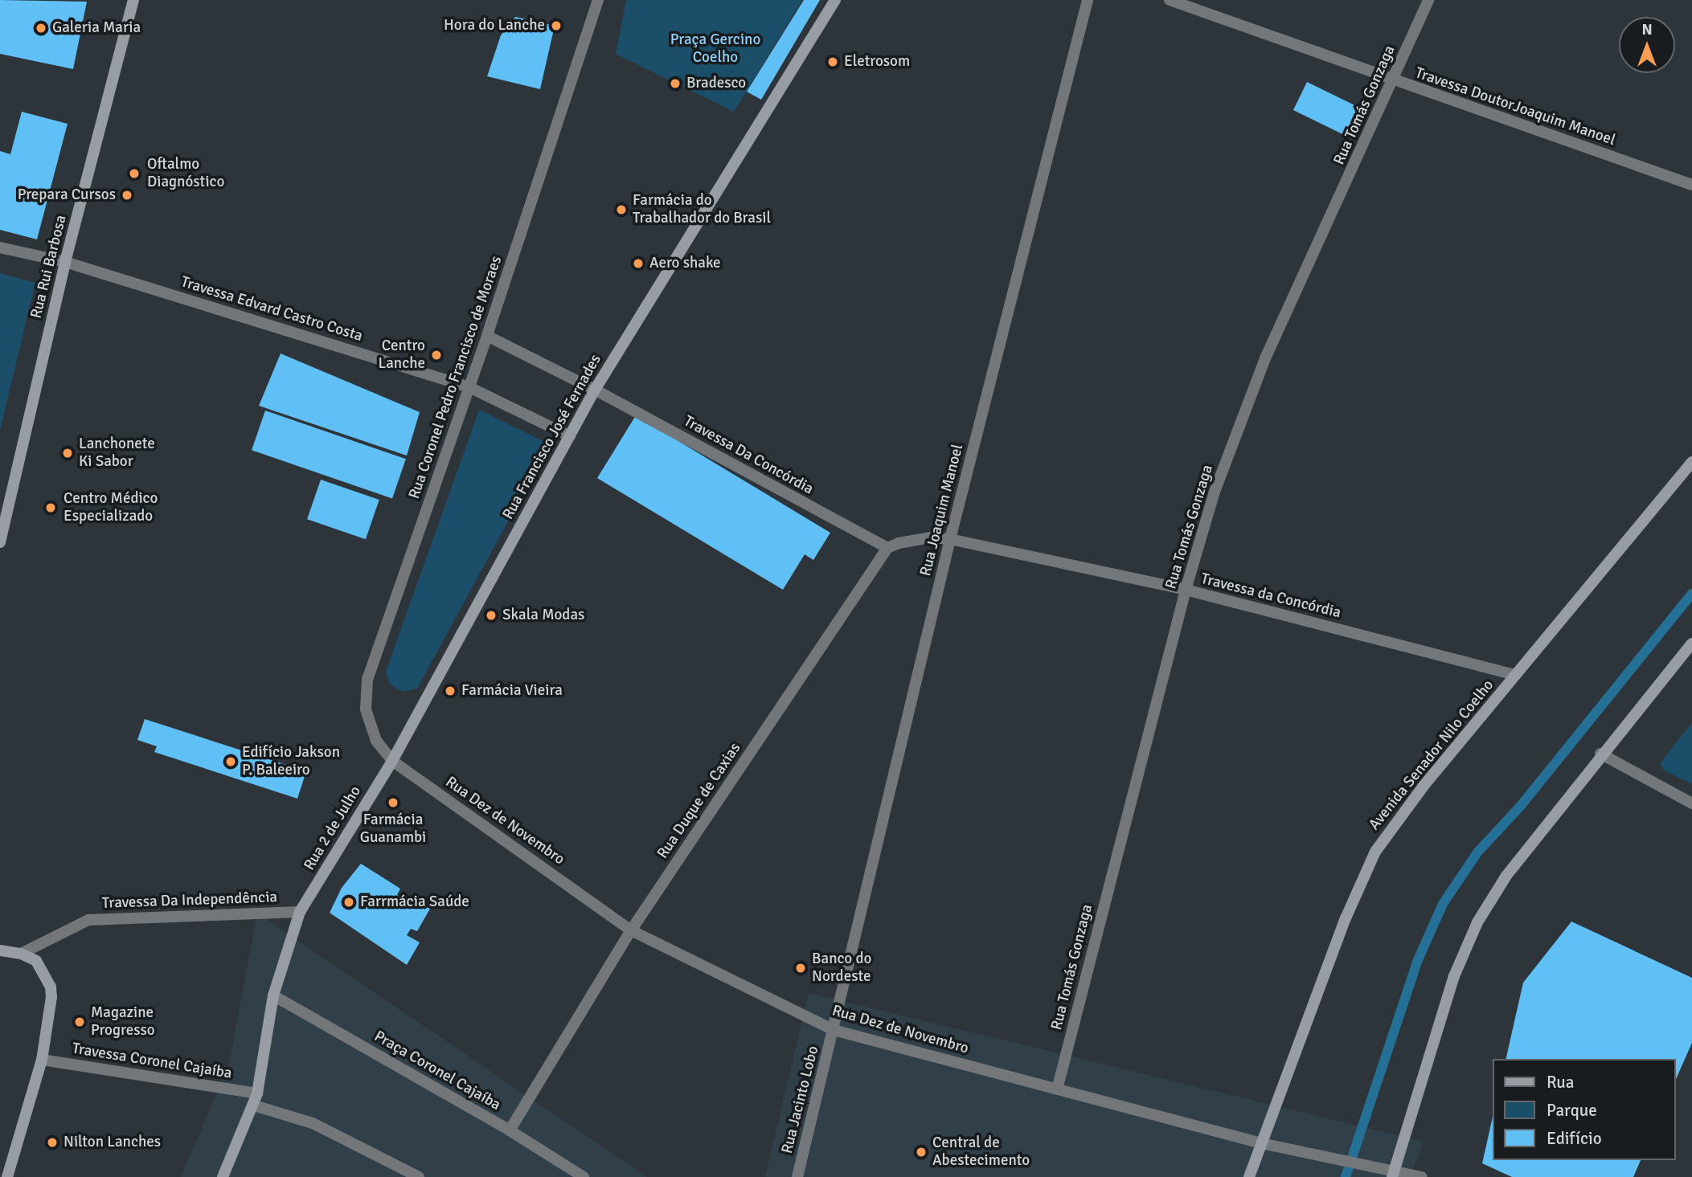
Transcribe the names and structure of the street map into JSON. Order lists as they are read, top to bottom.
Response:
{
  "streets": {
    "main road": [
      "Rua Rui Barbosa",
      "Rua Francisco José Fernades",
      "Avenida Senador Nilo Coelho",
      "Rua 2 de Julho"
    ],
    "street": [
      "Rua Tomás Gonzaga",
      "Travessa DoutorJoaquim Manoel",
      "Travessa Edvard Castro Costa",
      "Rua Coronel Pedro Francisco de Moraes",
      "Travessa Da Concórdia",
      "Rua Joaquim Manoel",
      "Travessa da Concórdia",
      "Rua Duque de Caxias",
      "Rua Dez de Novembro",
      "Travessa Da Independência",
      "Travessa Coronel Cajaíba",
      "Praça Coronel Cajaíba",
      "Rua Jacinto Lobo"
    ]
  },
  "crossings": [
    ["Rua Tomás Gonzaga", "Travessa DoutorJoaquim Manoel"],
    ["Rua Tomás Gonzaga", "Travessa da Concórdia"],
    ["Rua Tomás Gonzaga", "Rua Dez de Novembro"],
    ["Rua Rui Barbosa", "Travessa Edvard Castro Costa"],
    ["Travessa Edvard Castro Costa", "Rua Coronel Pedro Francisco de Moraes"],
    ["Travessa Edvard Castro Costa", "Rua Francisco José Fernades"],
    ["Rua Coronel Pedro Francisco de Moraes", "Rua Francisco José Fernades"],
    ["Rua Coronel Pedro Francisco de Moraes", "Travessa Da Concórdia"],
    ["Rua Coronel Pedro Francisco de Moraes", "Rua Dez de Novembro"],
    ["Rua Coronel Pedro Francisco de Moraes", "Rua 2 de Julho"],
    ["Rua Francisco José Fernades", "Travessa Da Concórdia"],
    ["Rua Francisco José Fernades", "Rua Dez de Novembro"],
    ["Rua Francisco José Fernades", "Rua 2 de Julho"],
    ["Travessa Da Concórdia", "Rua Duque de Caxias"],
    ["Rua Joaquim Manoel", "Travessa da Concórdia"],
    ["Rua Joaquim Manoel", "Rua Dez de Novembro"],
    ["Rua Joaquim Manoel", "Rua Jacinto Lobo"],
    ["Travessa da Concórdia", "Avenida Senador Nilo Coelho"],
    ["Avenida Senador Nilo Coelho", "Rua Dez de Novembro"],
    ["Rua Duque de Caxias", "Rua Dez de Novembro"],
    ["Rua Duque de Caxias", "Praça Coronel Cajaíba"],
    ["Rua Dez de Novembro", "Rua 2 de Julho"],
    ["Rua Dez de Novembro", "Rua Jacinto Lobo"],
    ["Rua 2 de Julho", "Travessa Da Independência"],
    ["Rua 2 de Julho", "Travessa Coronel Cajaíba"],
    ["Rua 2 de Julho", "Praça Coronel Cajaíba"]
  ],
  "parks": ["Praça Gercino Coelho"],
  "places": [
    "Hora do Lanche",
    "Galeria Maria",
    "Eletrosom",
    "Bradesco",
    "Oftalmo Diagnóstico",
    "Prepara Cursos",
    "Farmácia do Trabalhador do Brasil",
    "Aero shake",
    "Centro Lanche",
    "Lanchonete Ki Sabor",
    "Centro Médico Especializado",
    "Skala Modas",
    "Farmácia Vieira",
    "Edifício Jakson P. Baleeiro",
    "Farmácia Guanambi",
    "Farrmácia Saúde",
    "Banco do Nordeste",
    "Magazine Progresso",
    "Nilton Lanches",
    "Central de Abestecimento"
  ],
  "legend": ["Rua", "Parque", "Edifício"],
  "north": "top"
}
